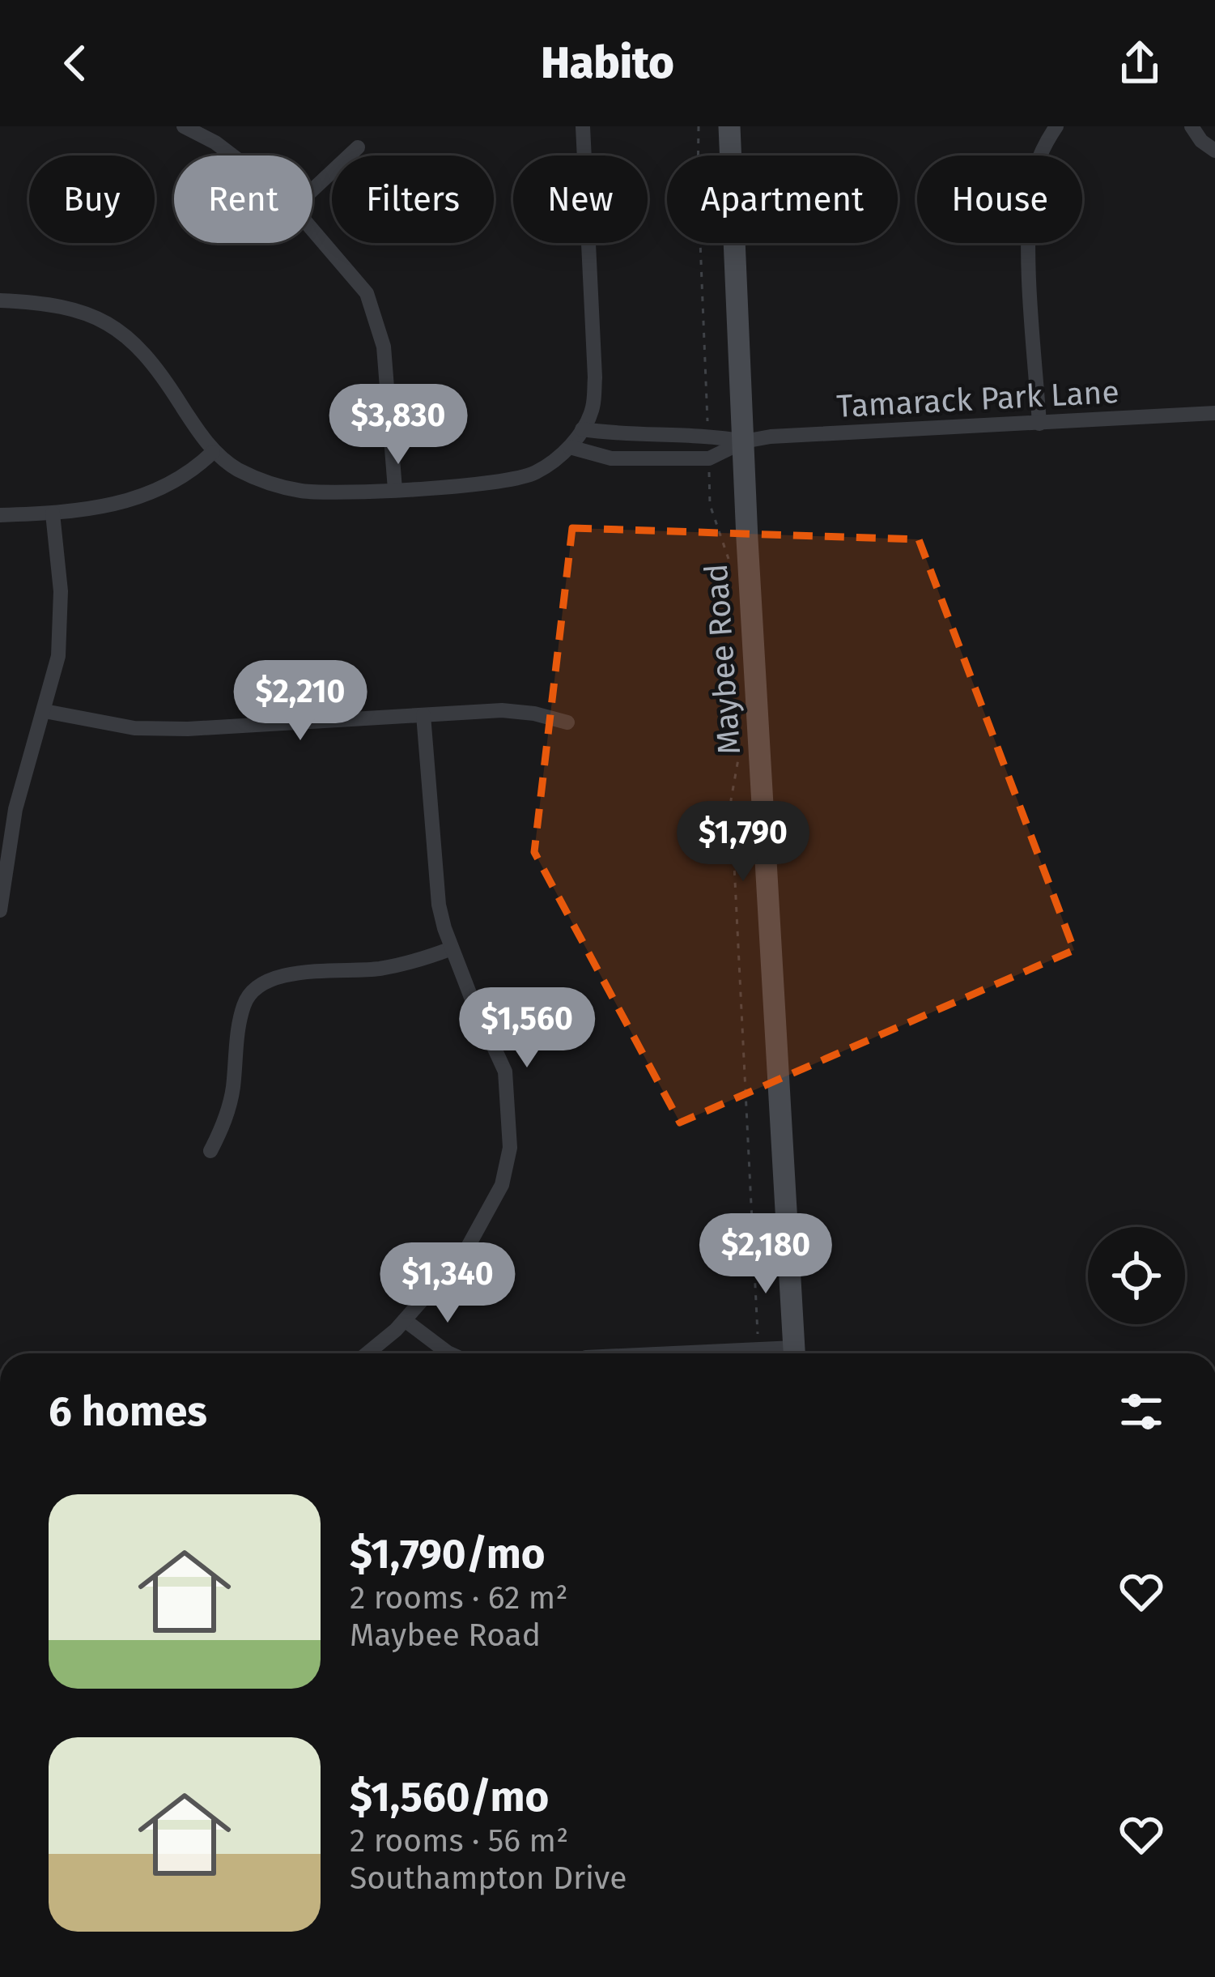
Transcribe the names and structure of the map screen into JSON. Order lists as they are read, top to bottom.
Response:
{
  "streets": {
    "main road": ["Maybee Road"],
    "street": ["Tamarack Park Lane"]
  },
  "crossings": [
    ["Tamarack Park Lane", "Maybee Road"]
  ],
  "page": {
    "header": "Habito",
    "chip": [
      "Buy",
      "Rent",
      "Filters",
      "New",
      "Apartment",
      "House"
    ],
    "price": [
      "$3,830",
      "$2,210",
      "$1,790",
      "$1,560",
      "$2,180",
      "$1,340"
    ],
    "heading": "6 homes",
    "list": [
      {
        "name": "$1,790/mo",
        "note": "2 rooms · 62 m² · Maybee Road"
      },
      {
        "name": "$1,560/mo",
        "note": "2 rooms · 56 m² · Southampton Drive"
      }
    ]
  }
}
